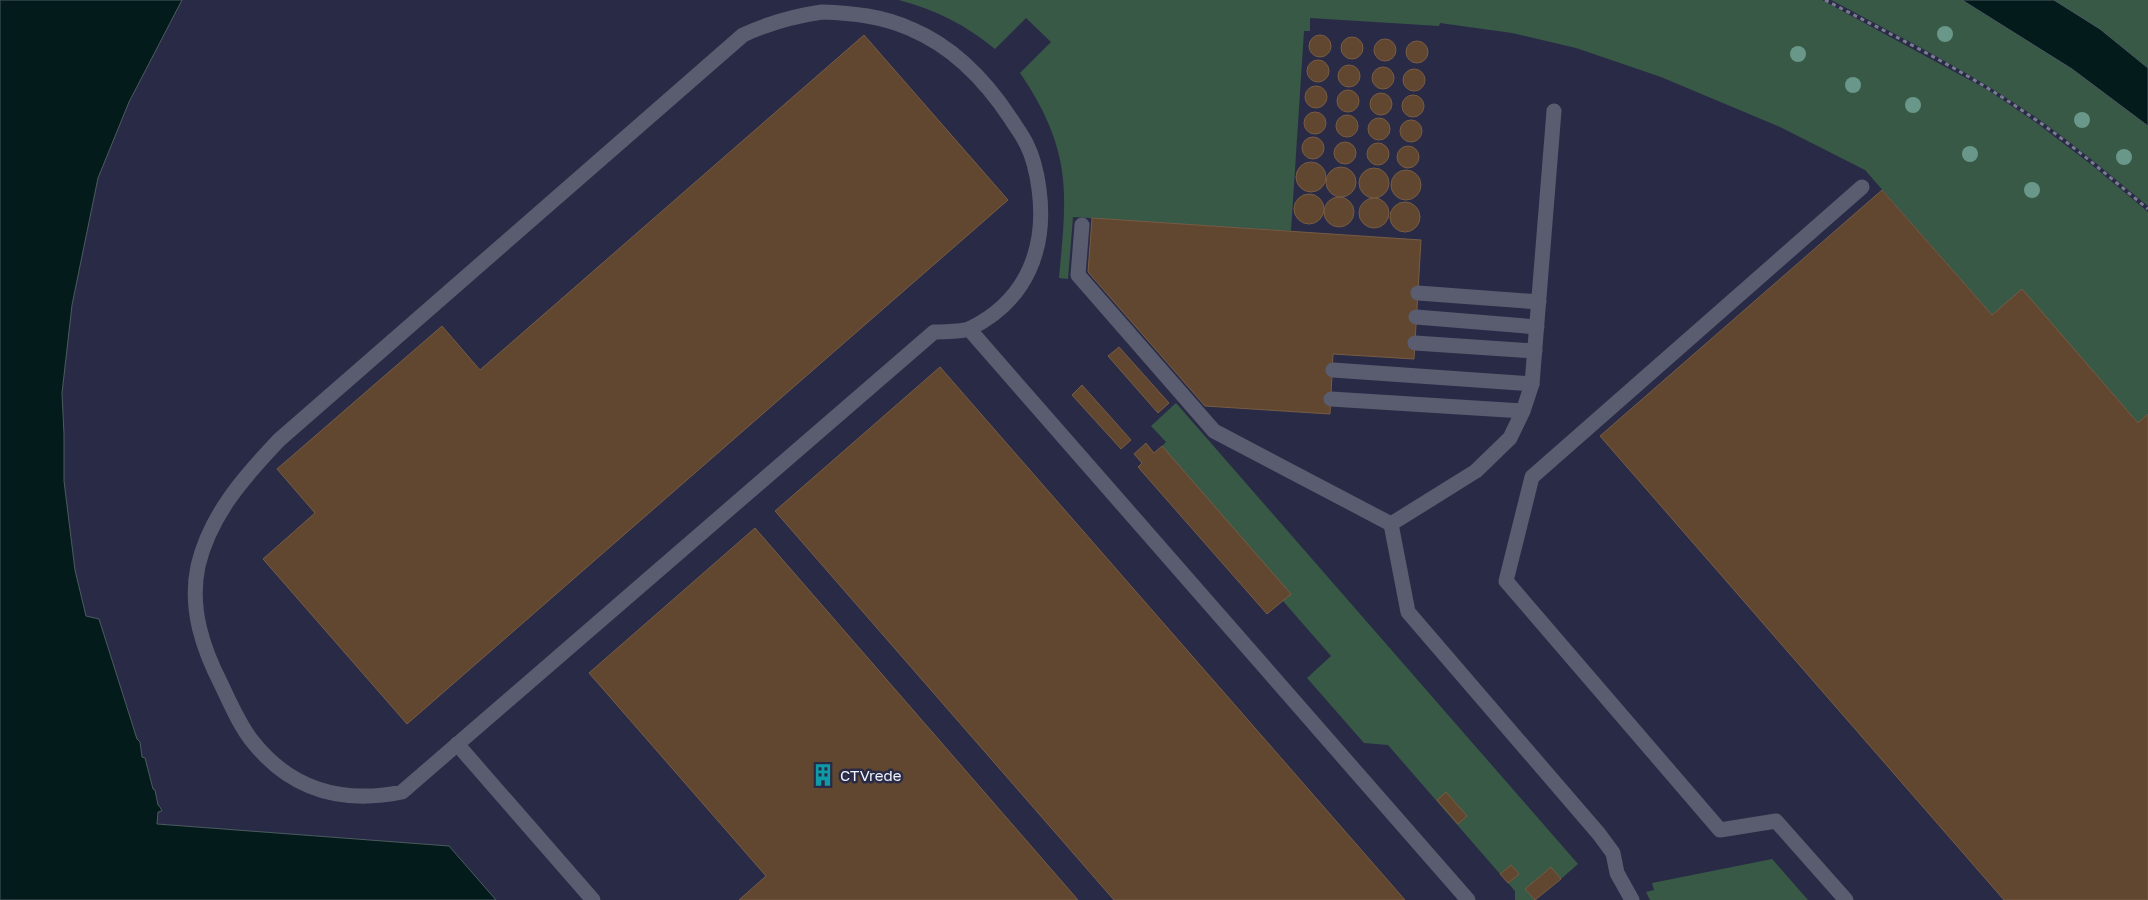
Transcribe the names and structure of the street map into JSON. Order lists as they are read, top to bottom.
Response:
{
  "places": {
    "building": ["CTVrede"]
  }
}
